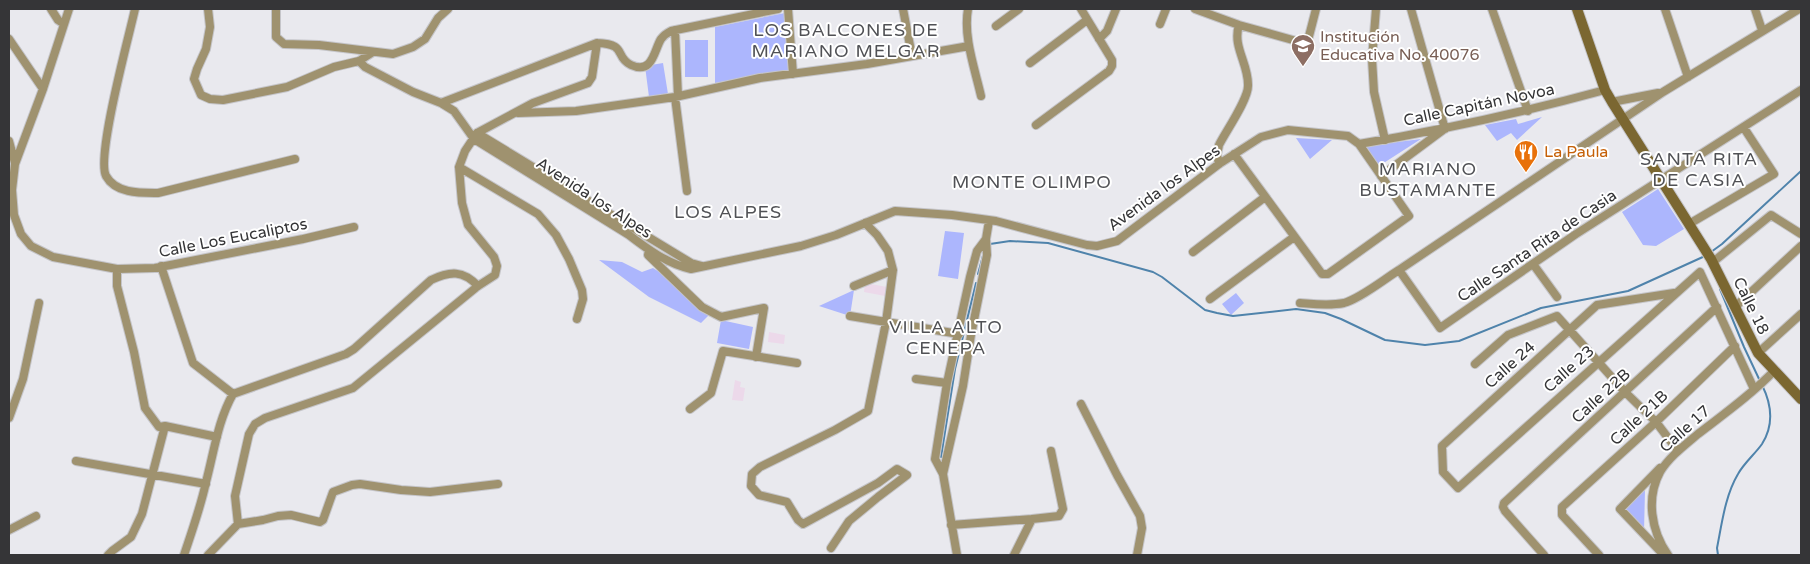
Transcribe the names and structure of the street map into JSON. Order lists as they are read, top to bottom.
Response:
{
  "streets": {
    "street": [
      "Calle Capitán Novoa",
      "Avenida los Alpes",
      "Calle Los Eucaliptos",
      "Calle Santa Rita de Casia",
      "Calle 18",
      "Calle 24",
      "Calle 23",
      "Calle 22B",
      "Calle 21B",
      "Calle 17"
    ]
  },
  "crossings": [
    ["Calle Capitán Novoa", "Avenida los Alpes"],
    ["Calle Capitán Novoa", "Calle 18"],
    ["Calle Santa Rita de Casia", "Calle 18"],
    ["Calle 18", "Calle 23"],
    ["Calle 18", "Calle 22B"],
    ["Calle 18", "Calle 21B"],
    ["Calle 18", "Calle 17"],
    ["Calle 24", "Calle 23"]
  ],
  "districts": [
    "LOS BALCONES DE MARIANO MELGAR",
    "SANTA RITA DE CASIA",
    "MARIANO BUSTAMANTE",
    "MONTE OLIMPO",
    "LOS ALPES",
    "VILLA ALTO CENEPA"
  ],
  "places": {
    "school or university": ["Institución Educativa No. 40076"],
    "restaurant": ["La Paula"]
  }
}
